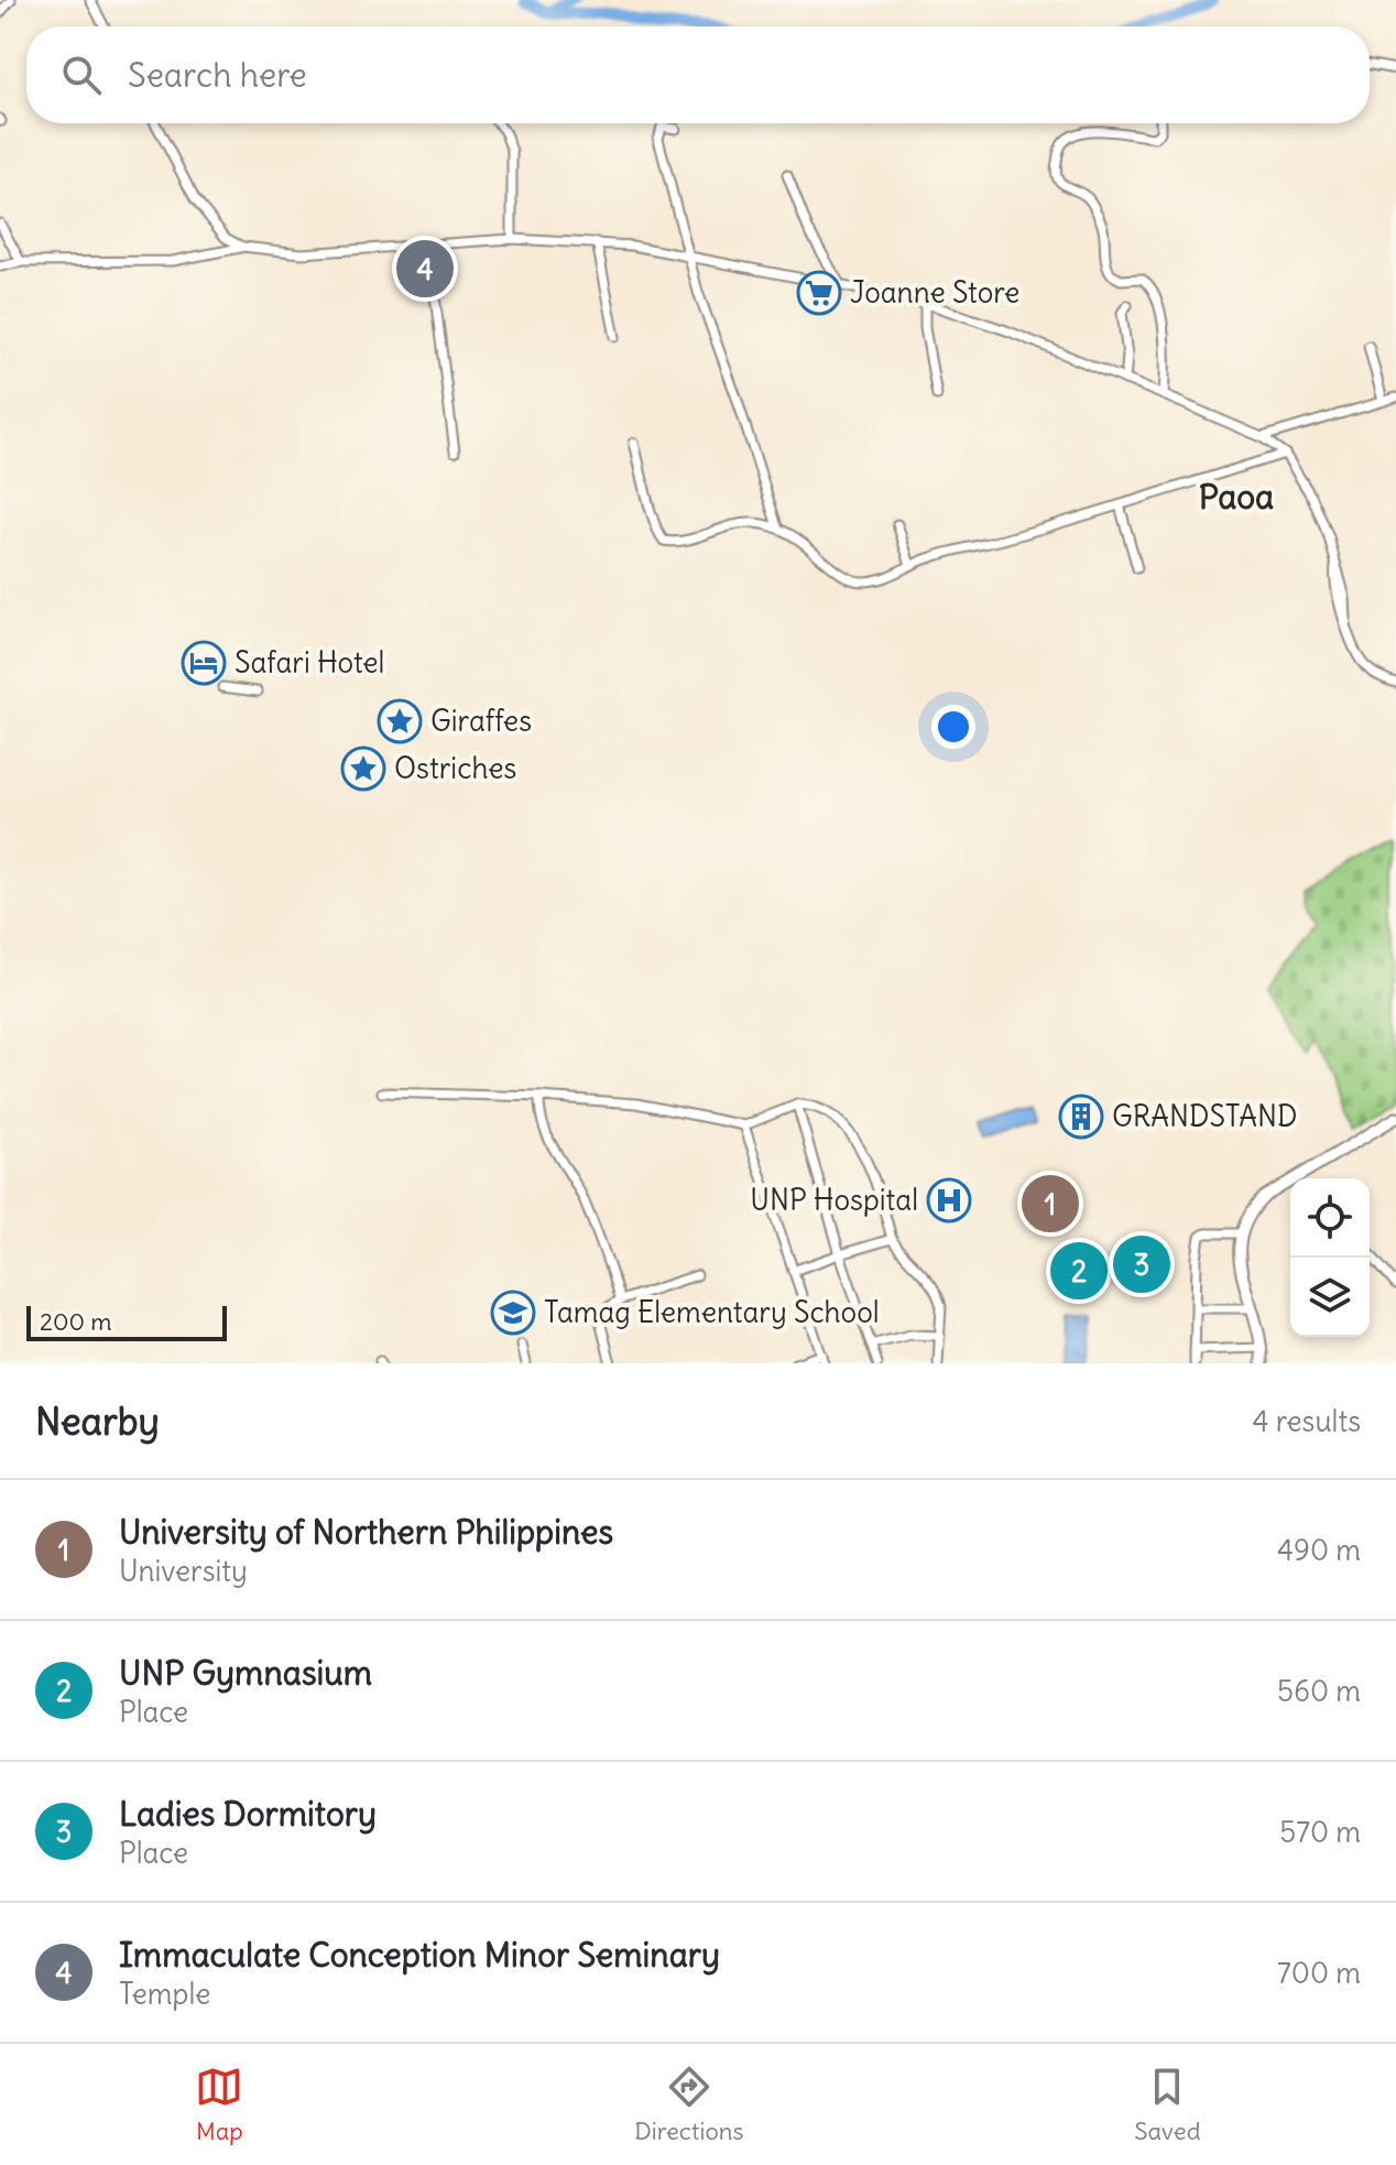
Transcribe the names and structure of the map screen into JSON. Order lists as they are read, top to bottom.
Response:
{
  "districts": ["Paoa"],
  "places": {
    "supermarket": ["Joanne Store"],
    "hotel": ["Safari Hotel"],
    "place": ["Giraffes", "Ostriches"],
    "building": ["GRANDSTAND"],
    "hospital": ["UNP Hospital"],
    "school or university": ["Tamag Elementary School"]
  },
  "scale_bar": "200 m",
  "page": {
    "search": "Search here",
    "pins": [
      "4",
      "1",
      "3",
      "2"
    ],
    "scale": "200 m",
    "heading": ["Nearby", "4 results"],
    "list": [
      {
        "mark": "1",
        "name": "University of Northern Philippines",
        "note": "University",
        "value": "490 m"
      },
      {
        "mark": "2",
        "name": "UNP Gymnasium",
        "note": "Place",
        "value": "560 m"
      },
      {
        "mark": "3",
        "name": "Ladies Dormitory",
        "note": "Place",
        "value": "570 m"
      },
      {
        "mark": "4",
        "name": "Immaculate Conception Minor Seminary",
        "note": "Temple",
        "value": "700 m"
      }
    ],
    "nav": ["Map", "Directions", "Saved"]
  }
}
